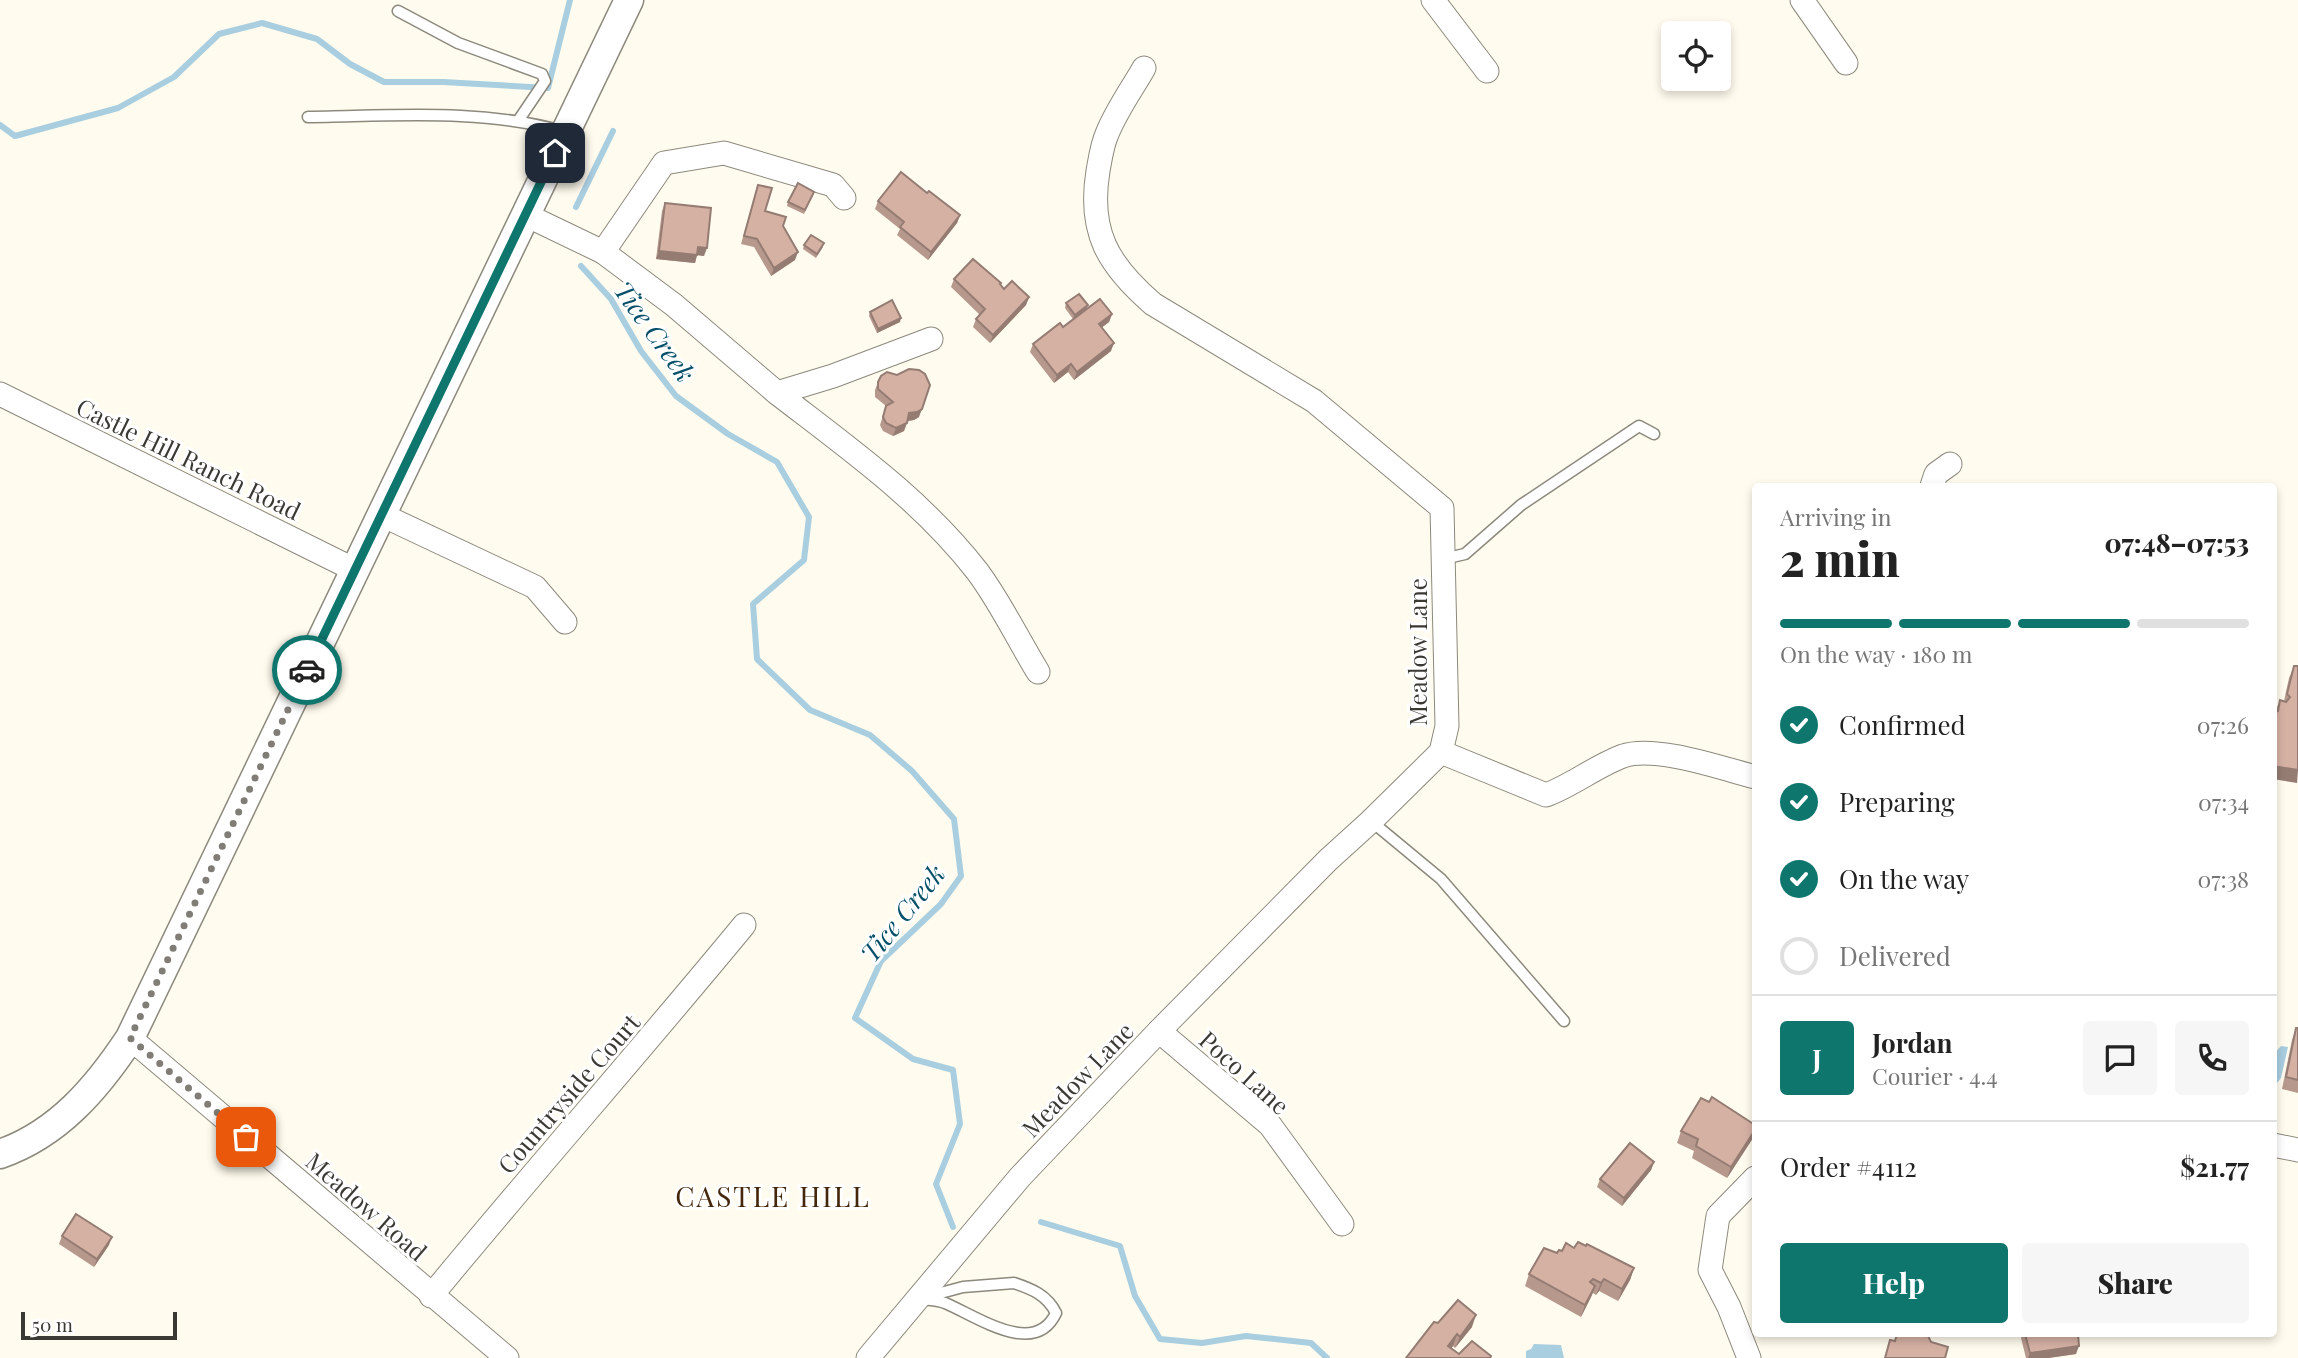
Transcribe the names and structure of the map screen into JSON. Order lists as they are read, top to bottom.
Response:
{
  "streets": {
    "street": [
      "Castle Hill Ranch Road",
      "Meadow Lane",
      "Poco Lane",
      "Countryside Court",
      "Meadow Road"
    ]
  },
  "crossings": [
    ["Meadow Lane", "Poco Lane"],
    ["Countryside Court", "Meadow Road"]
  ],
  "districts": ["CASTLE HILL"],
  "water": ["Tice Creek"],
  "scale_bar": "50 m",
  "page": {
    "heading": ["2 min", "Arriving in", "07:48–07:53"],
    "panel": [
      "Jordan",
      "Courier · 4.4",
      "Order #4112",
      "$21.77"
    ],
    "bar": "On the way · 180 m",
    "list": [
      ["Confirmed", "07:26"],
      ["Preparing", "07:34"],
      ["On the way", "07:38"],
      "Delivered"
    ],
    "round": "J",
    "buttons": ["Help", "Share"],
    "scale": "50 m"
  }
}
